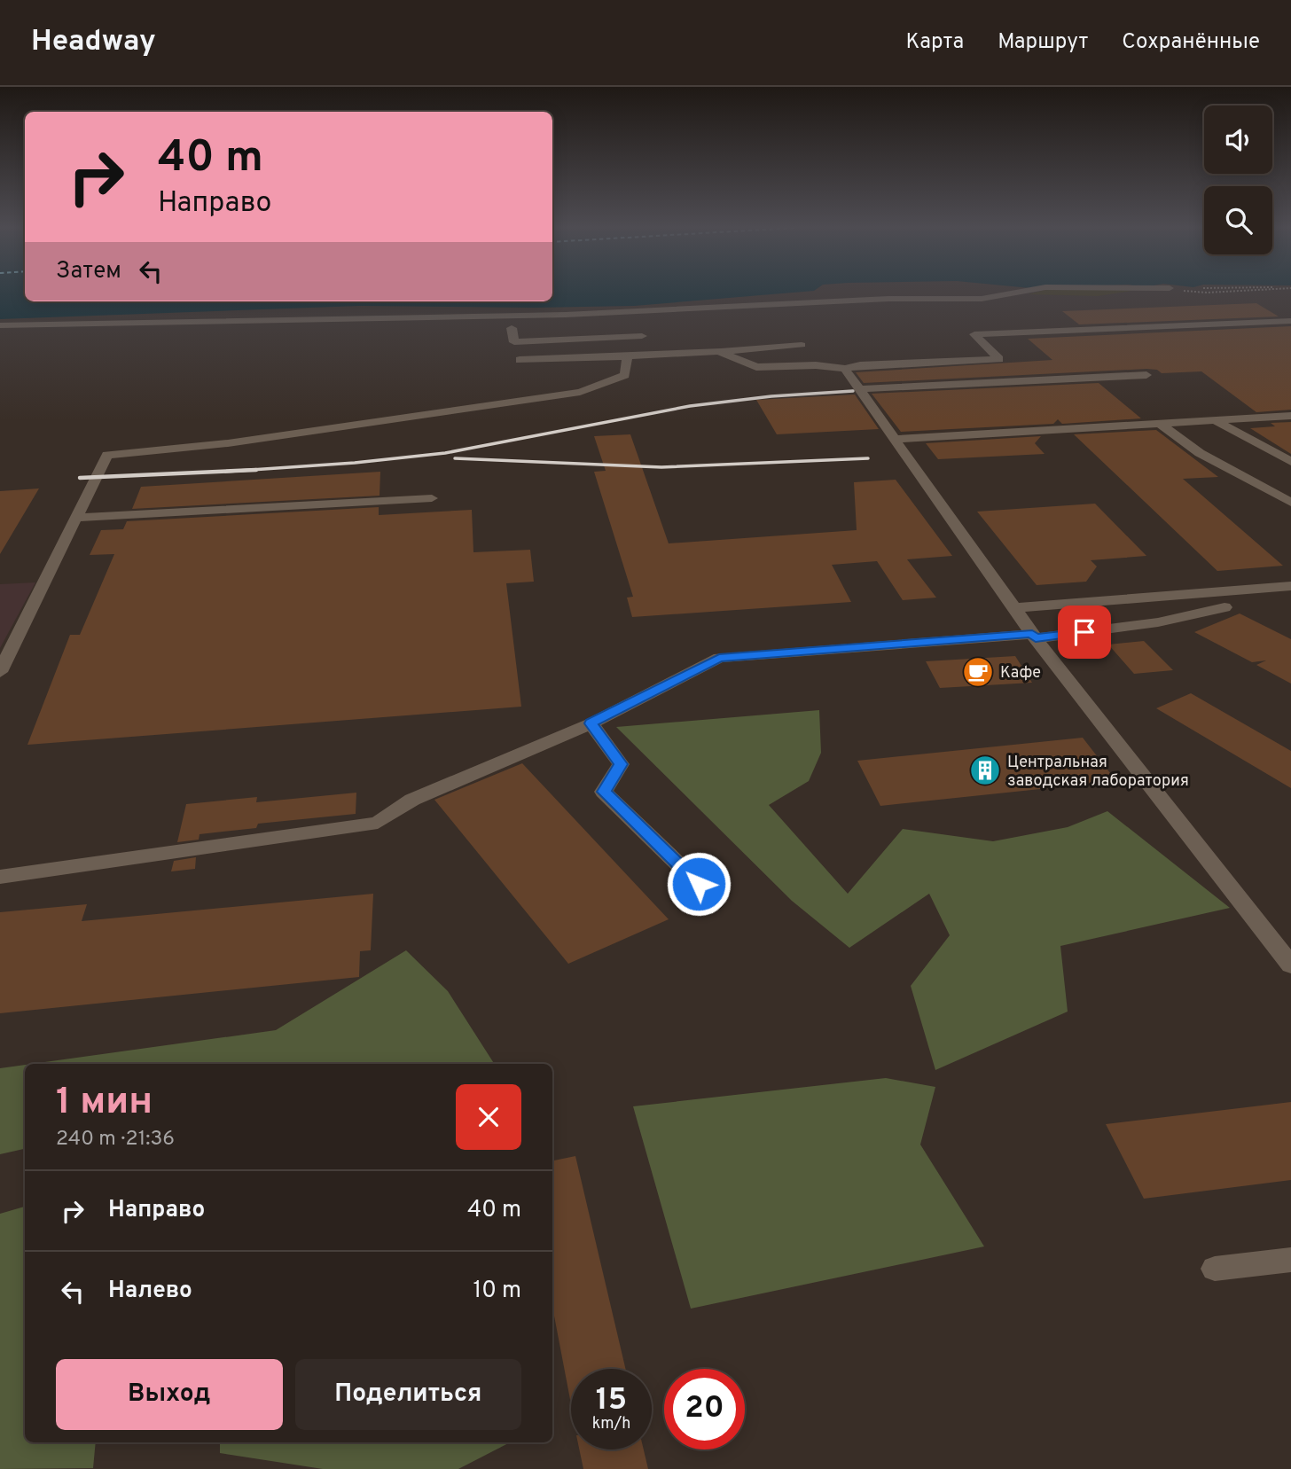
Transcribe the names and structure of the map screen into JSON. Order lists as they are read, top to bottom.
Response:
{
  "places": {
    "cafe": ["Кафе"],
    "building": ["Центральная заводская лаборатория"]
  },
  "page": {
    "header": "Headway",
    "nav": ["Карта", "Маршрут", "Сохранённые"],
    "turn": ["40 m", "Направо"],
    "then": "Затем",
    "heading": ["1 мин", "240 m · 21:36"],
    "list": [
      {
        "name": "Направо",
        "value": "40 m"
      },
      {
        "name": "Налево",
        "value": "10 m"
      }
    ],
    "buttons": ["Выход", "Поделиться"],
    "speed": "15 km/h",
    "limit": "20"
  }
}
